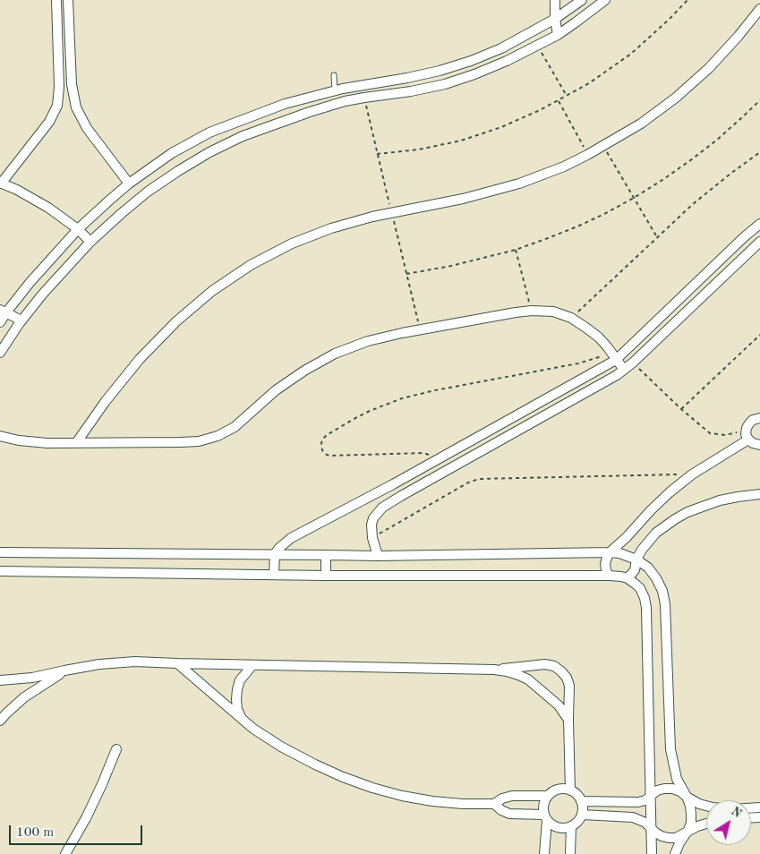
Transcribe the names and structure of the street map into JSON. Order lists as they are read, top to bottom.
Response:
{
  "scale_bar": "100 m",
  "north": "top right"
}
